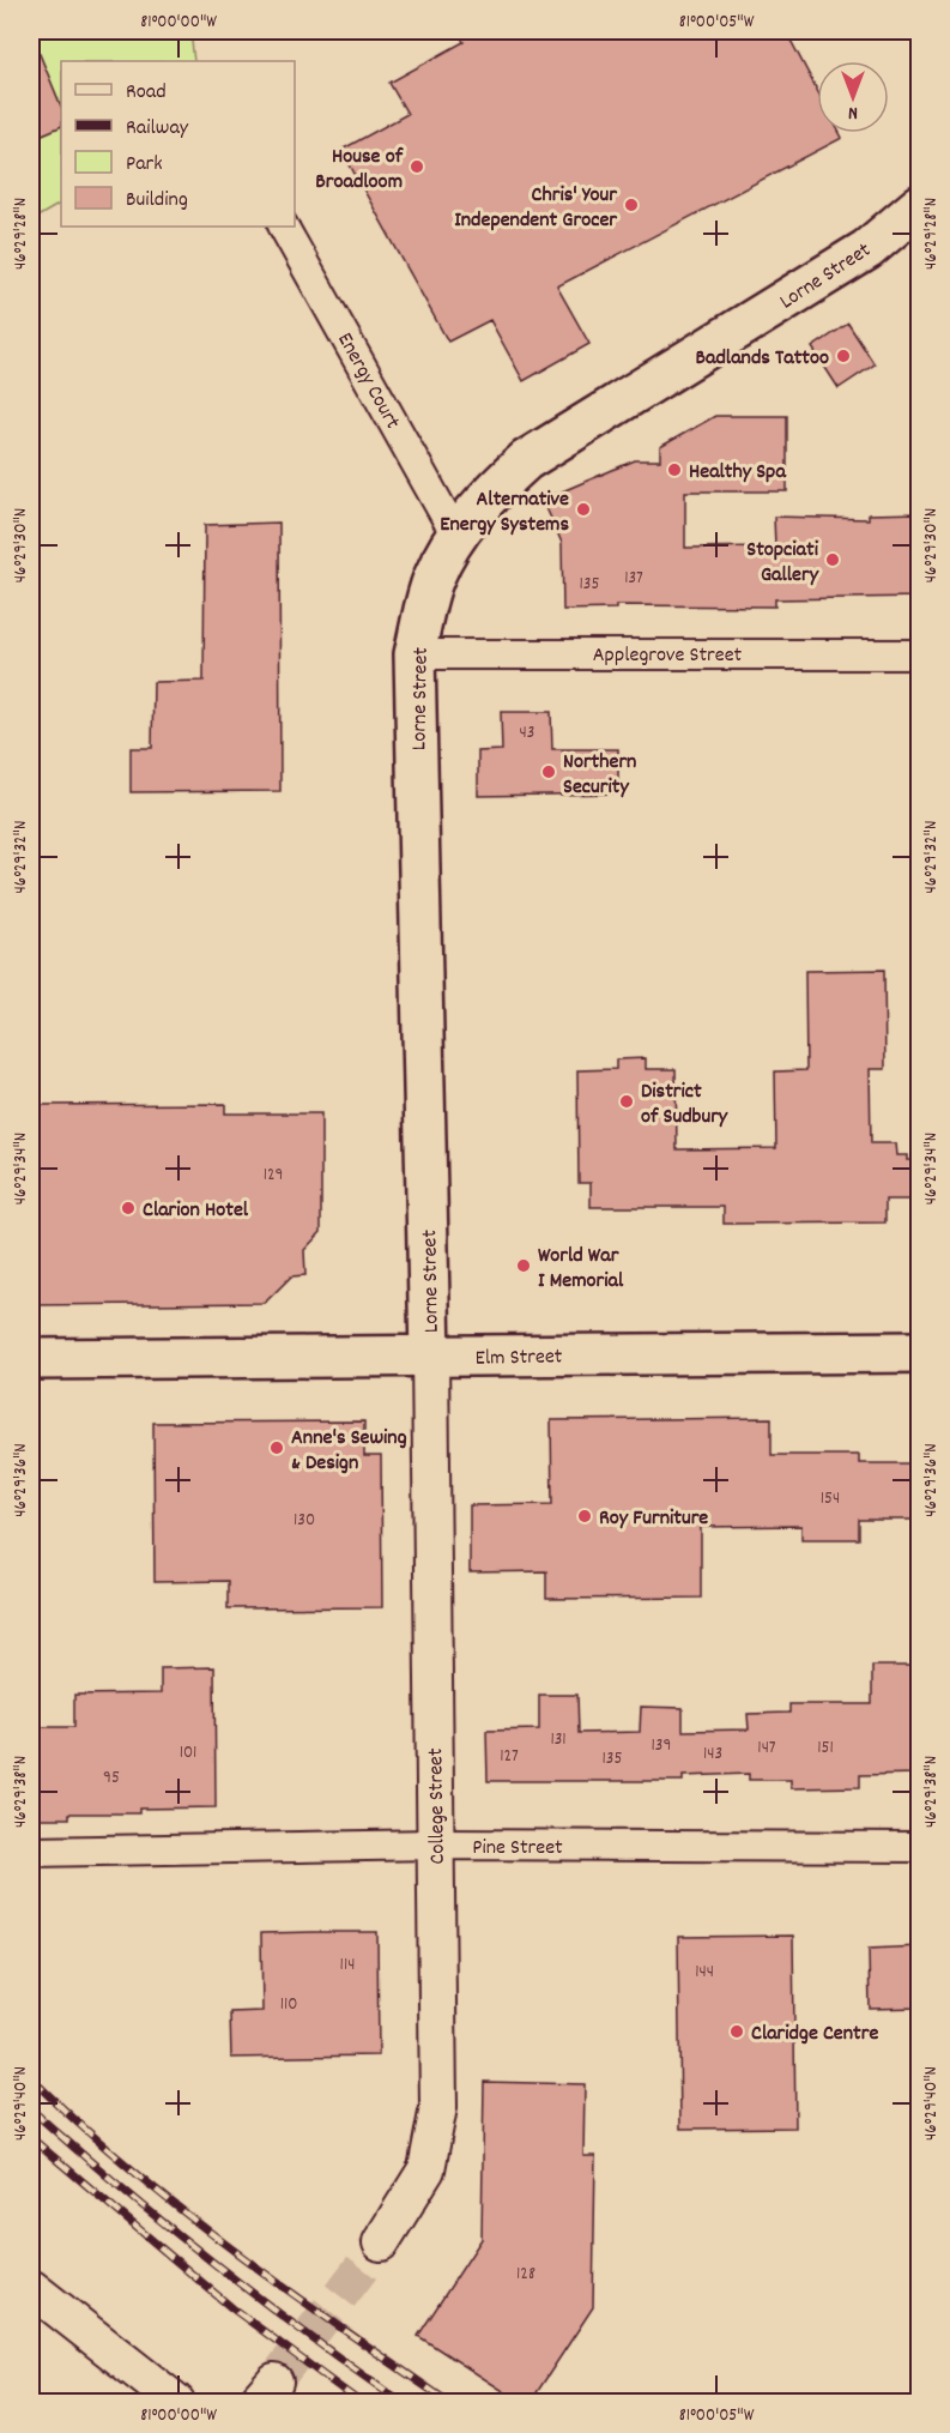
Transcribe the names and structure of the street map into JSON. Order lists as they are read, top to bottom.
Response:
{
  "streets": {
    "main road": ["Lorne Street", "Elm Street"],
    "street": [
      "Energy Court",
      "Applegrove Street",
      "College Street",
      "Pine Street"
    ]
  },
  "crossings": [
    ["Lorne Street", "Energy Court"],
    ["Lorne Street", "Applegrove Street"],
    ["Lorne Street", "Elm Street"],
    ["Lorne Street", "College Street"],
    ["Elm Street", "College Street"],
    ["College Street", "Pine Street"]
  ],
  "places": [
    "House of Broadloom",
    "Chris' Your Independent Grocer",
    "Badlands Tattoo",
    "Healthy Spa",
    "Alternative Energy Systems",
    "Stopciati Gallery",
    "Northern Security",
    "District of Sudbury",
    "Clarion Hotel",
    "World War I Memorial",
    "Anne's Sewing & Design",
    "Roy Furniture",
    "Claridge Centre"
  ],
  "house_numbers": [
    "137",
    "135",
    "43",
    "129",
    "154",
    "130",
    "131",
    "139",
    "147",
    "151",
    "101",
    "143",
    "127",
    "135",
    "95",
    "114",
    "144",
    "110",
    "128"
  ],
  "legend": [
    "Road",
    "Railway",
    "Park",
    "Building"
  ],
  "north": "bottom",
  "coordinates": [
    "81°00'00\"W",
    "81°00'05\"W",
    "46°29'28\"N",
    "46°29'30\"N",
    "46°29'32\"N",
    "46°29'34\"N",
    "46°29'36\"N",
    "46°29'38\"N",
    "46°29'40\"N"
  ]
}
